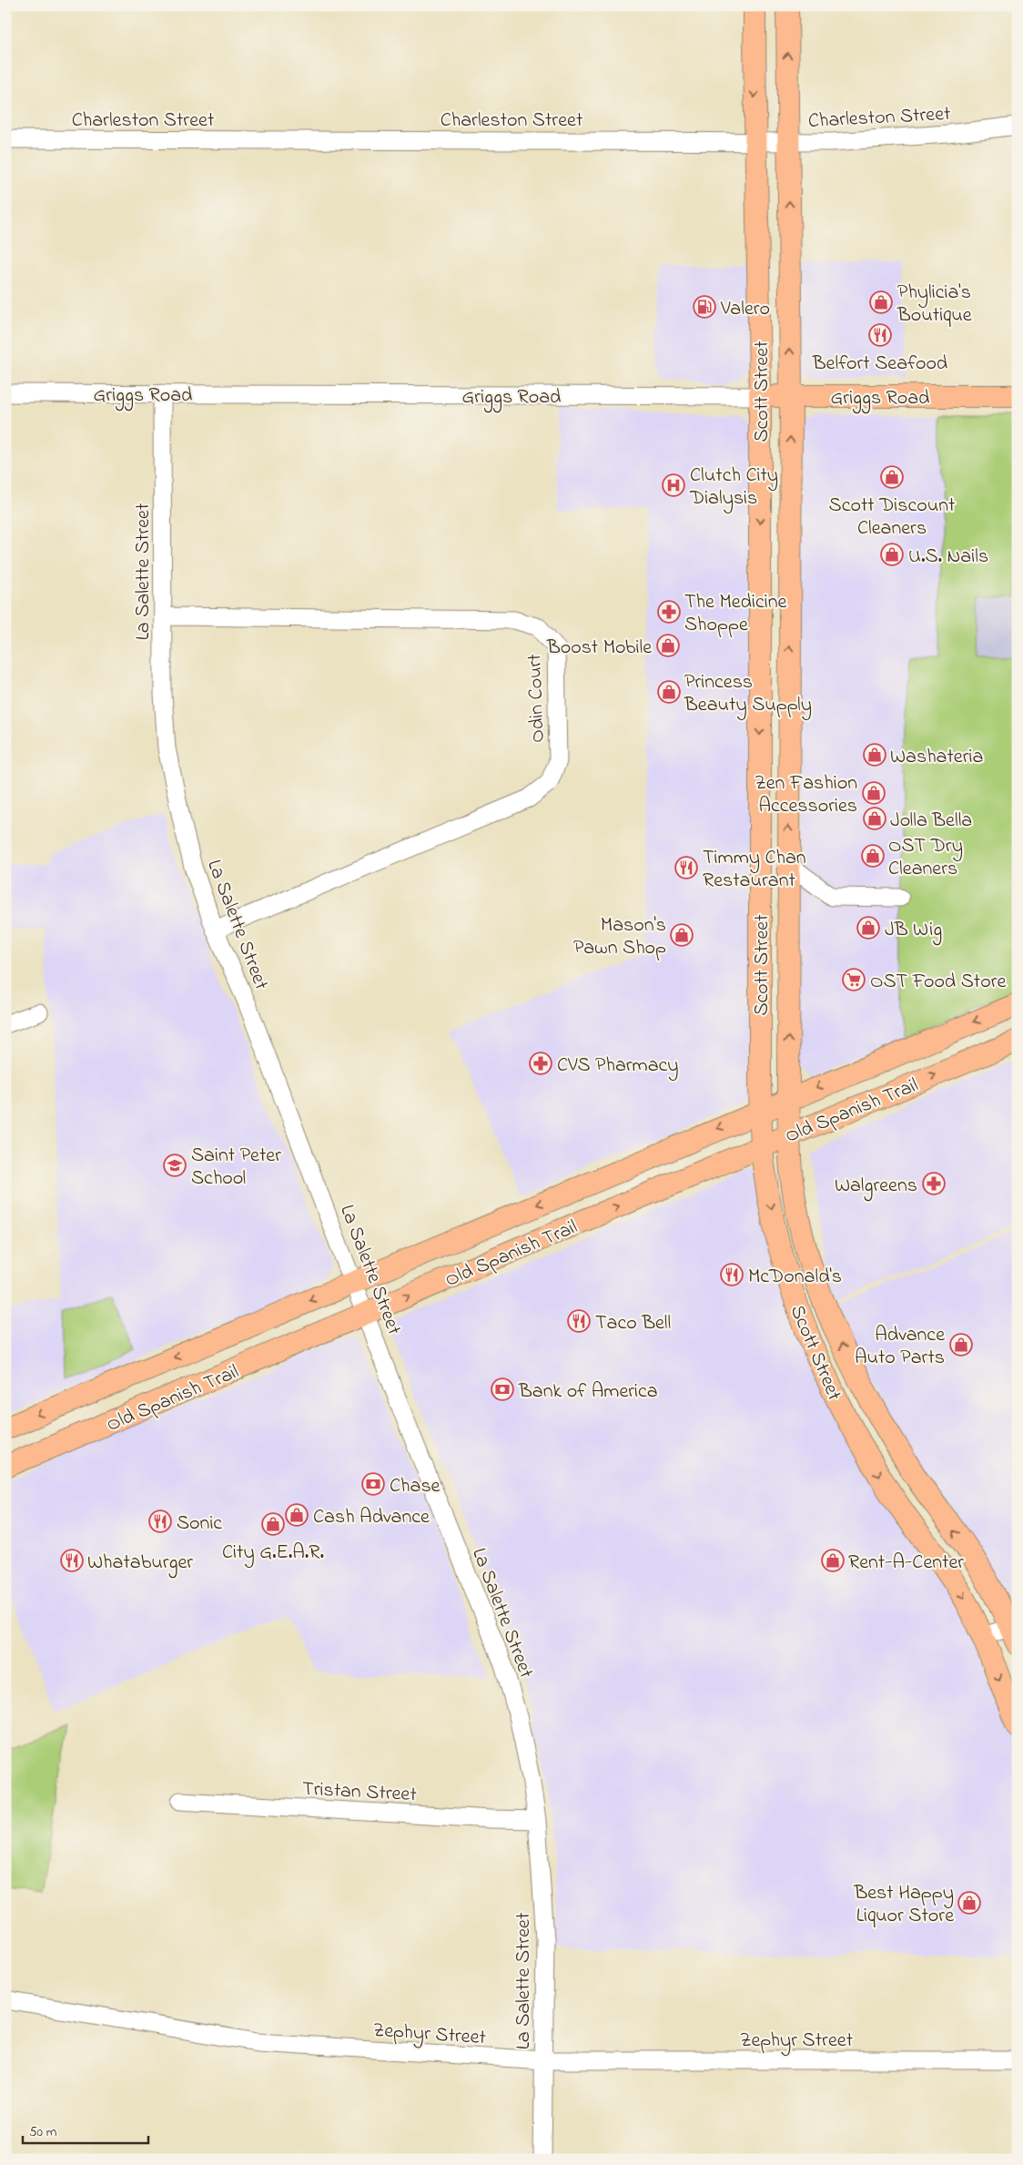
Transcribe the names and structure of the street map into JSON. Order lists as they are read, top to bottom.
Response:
{
  "streets": {
    "main road": ["Scott Street", "Griggs Road", "Old Spanish Trail"],
    "street": [
      "Charleston Street",
      "La Salette Street",
      "Odin Court",
      "Tristan Street",
      "Zephyr Street"
    ]
  },
  "crossings": [
    ["Charleston Street", "Scott Street"],
    ["Scott Street", "Griggs Road"],
    ["Scott Street", "Old Spanish Trail"],
    ["Griggs Road", "La Salette Street"],
    ["La Salette Street", "Odin Court"],
    ["La Salette Street", "Old Spanish Trail"],
    ["La Salette Street", "Tristan Street"],
    ["La Salette Street", "Zephyr Street"]
  ],
  "places": {
    "shop": [
      "Phylicia's Boutique",
      "Scott Discount Cleaners",
      "U.S. Nails",
      "Boost Mobile",
      "Princess Beauty Supply",
      "Washateria",
      "Zen Fashion Accessories",
      "Jolla Bella",
      "OST Dry Cleaners",
      "JB Wig",
      "Mason's Pawn Shop",
      "Advance Auto Parts",
      "Cash Advance",
      "City G.E.A.R.",
      "Rent-A-Center",
      "Best Happy Liquor Store"
    ],
    "fuel station": ["Valero"],
    "restaurant": [
      "Belfort Seafood",
      "Timmy Chan Restaurant",
      "McDonald's",
      "Taco Bell",
      "Sonic",
      "Whataburger"
    ],
    "hospital": ["Clutch City Dialysis"],
    "pharmacy": ["The Medicine Shoppe", "CVS Pharmacy", "Walgreens"],
    "supermarket": ["OST Food Store"],
    "school or university": ["Saint Peter School"],
    "bank": ["Bank of America", "Chase"]
  },
  "scale_bar": "50 m"
}
